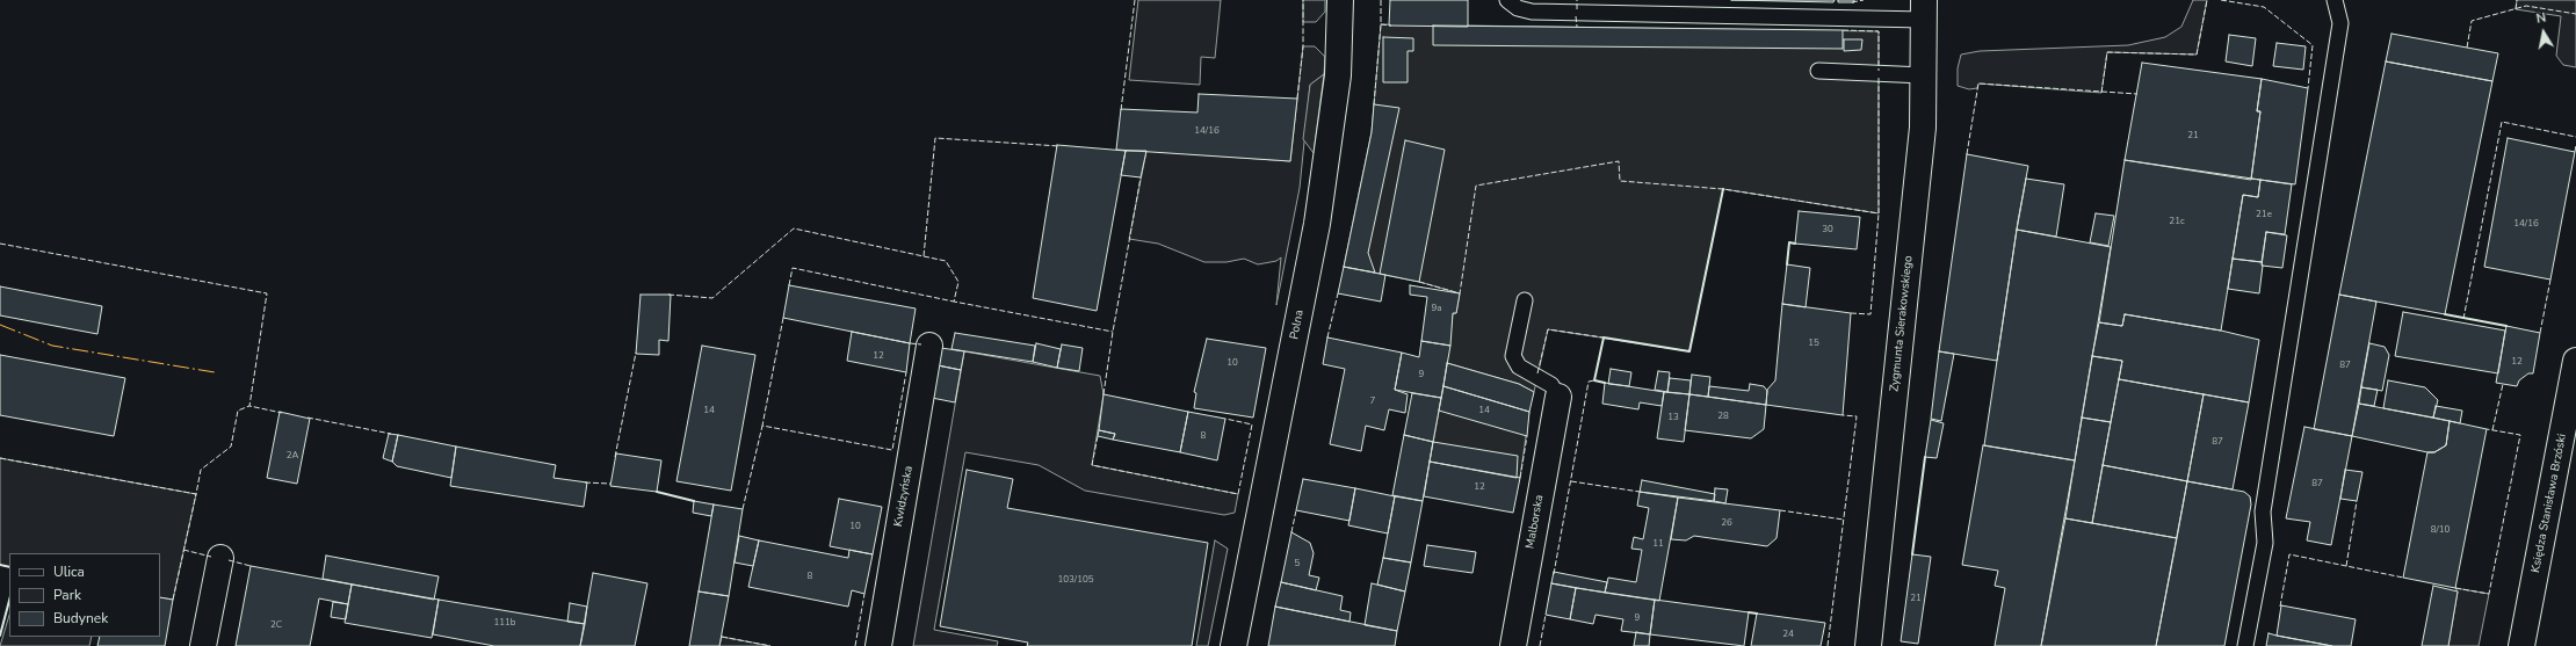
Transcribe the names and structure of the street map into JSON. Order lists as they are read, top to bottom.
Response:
{
  "streets": {
    "street": [
      "Zygmunta Sierakowskiego",
      "Polna",
      "Kwidzyńska",
      "Księdza Stanisława Brzóski",
      "Malborska"
    ]
  },
  "house_numbers": [
    "14/16",
    "21",
    "21e",
    "21c",
    "14/16",
    "30",
    "9a",
    "15",
    "12",
    "12",
    "10",
    "87",
    "9",
    "7",
    "14",
    "14",
    "28",
    "13",
    "8",
    "87",
    "2A",
    "87",
    "12",
    "26",
    "10",
    "8/10",
    "11",
    "5",
    "8",
    "103/105",
    "21",
    "9",
    "111b",
    "2C",
    "24"
  ],
  "legend": ["Ulica", "Park", "Budynek"],
  "north": "top"
}
